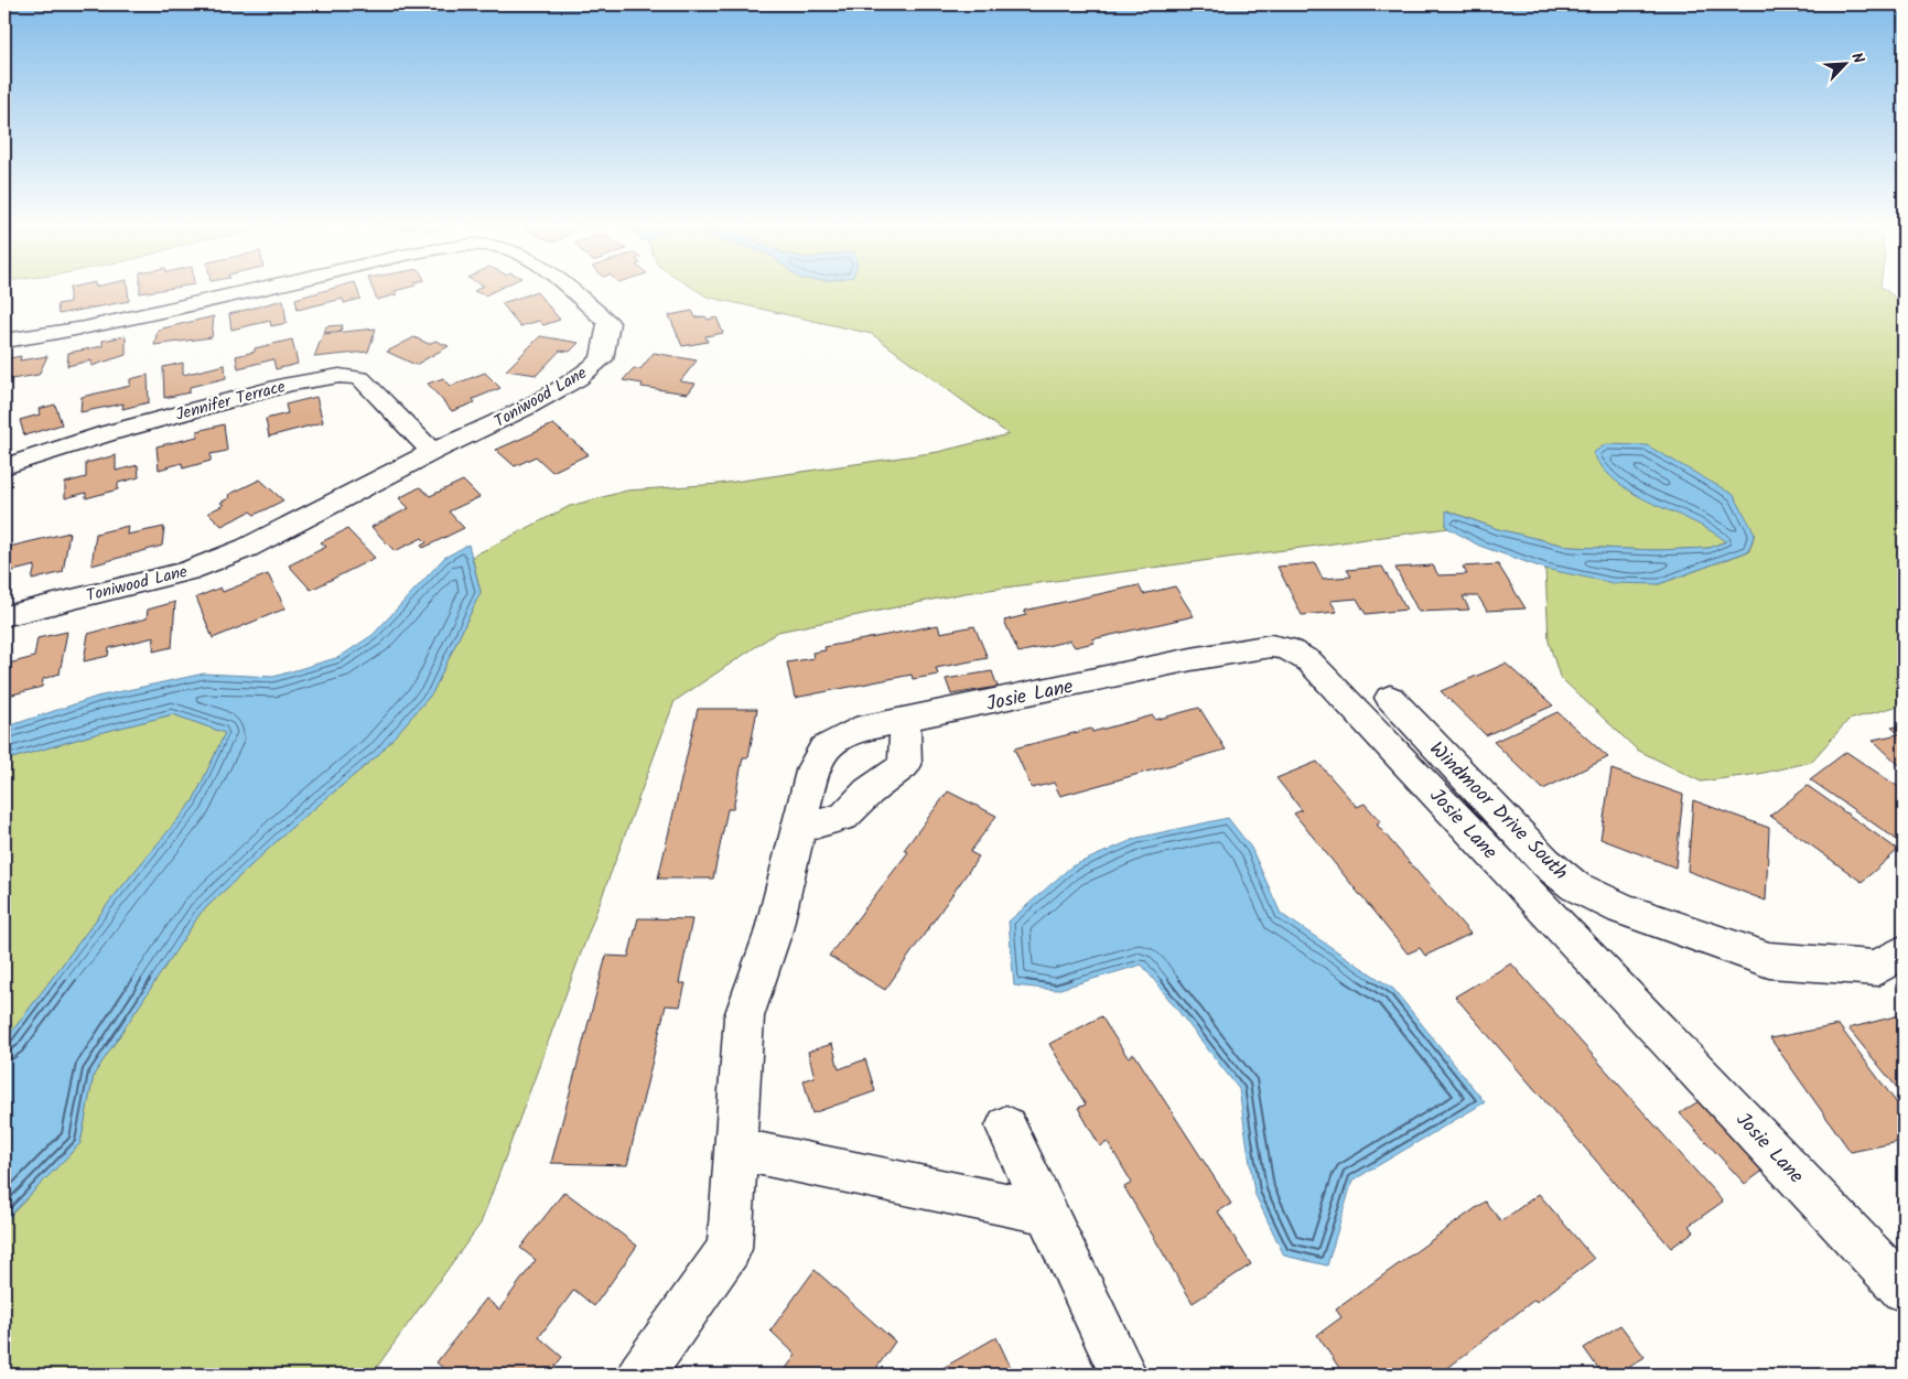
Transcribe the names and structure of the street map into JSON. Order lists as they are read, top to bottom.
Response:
{
  "streets": {
    "street": [
      "Toniwood Lane",
      "Jennifer Terrace",
      "Josie Lane",
      "Windmoor Drive South"
    ]
  },
  "crossings": [
    ["Toniwood Lane", "Jennifer Terrace"]
  ],
  "north": "top right"
}
